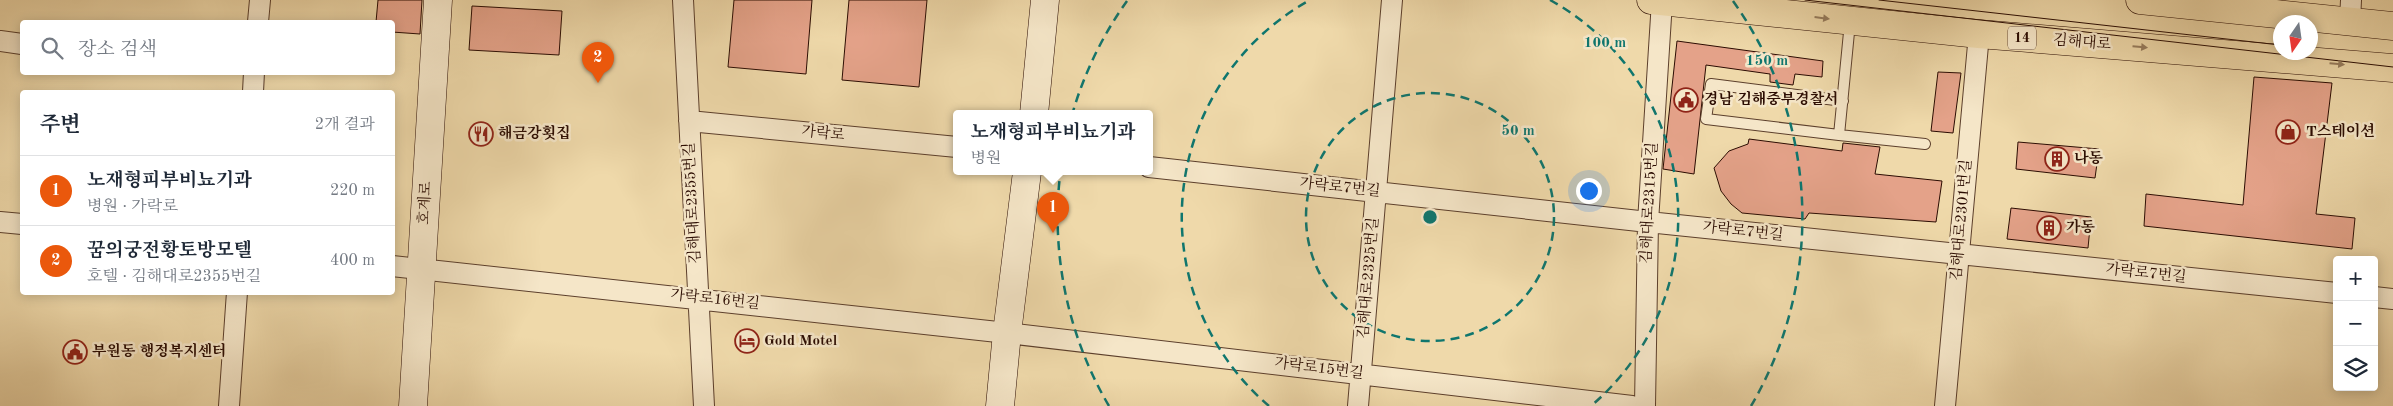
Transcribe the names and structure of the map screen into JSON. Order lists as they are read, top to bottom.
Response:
{
  "streets": {
    "main road": ["14", "김해대로", "호계로"],
    "street": [
      "가락로",
      "가락로7번길",
      "김해대로2355번길",
      "김해대로2315번길",
      "김해대로2301번길",
      "김해대로2325번길",
      "가락로16번길",
      "가락로15번길"
    ]
  },
  "crossings": [
    ["김해대로", "김해대로2315번길"],
    ["김해대로", "김해대로2301번길"],
    ["가락로", "김해대로2355번길"],
    ["가락로7번길", "김해대로2315번길"],
    ["가락로7번길", "김해대로2301번길"],
    ["가락로7번길", "김해대로2325번길"],
    ["호계로", "가락로16번길"],
    ["김해대로2355번길", "가락로16번길"],
    ["김해대로2325번길", "가락로15번길"],
    ["가락로16번길", "가락로15번길"]
  ],
  "places": {
    "public building": ["경남 김해중부경찰서", "부원동 행정복지센터"],
    "shop": ["T스테이션"],
    "restaurant": ["해금강횟집"],
    "building": ["나동", "가동"],
    "hotel": ["Gold Motel"]
  },
  "north": "bottom",
  "page": {
    "search": "장소 검색",
    "pins": ["2", "1"],
    "heading": ["주변", "2개 결과"],
    "popup": ["노재형피부비뇨기과", "병원"],
    "list": [
      {
        "mark": "1",
        "name": "노재형피부비뇨기과",
        "note": "병원 · 가락로",
        "value": "220 m"
      },
      {
        "mark": "2",
        "name": "꿈의궁전황토방모텔",
        "note": "호텔 · 김해대로2355번길",
        "value": "400 m"
      }
    ],
    "map_buttons": ["+", "−"]
  },
  "rings": ["100 m", "150 m", "50 m"]
}
